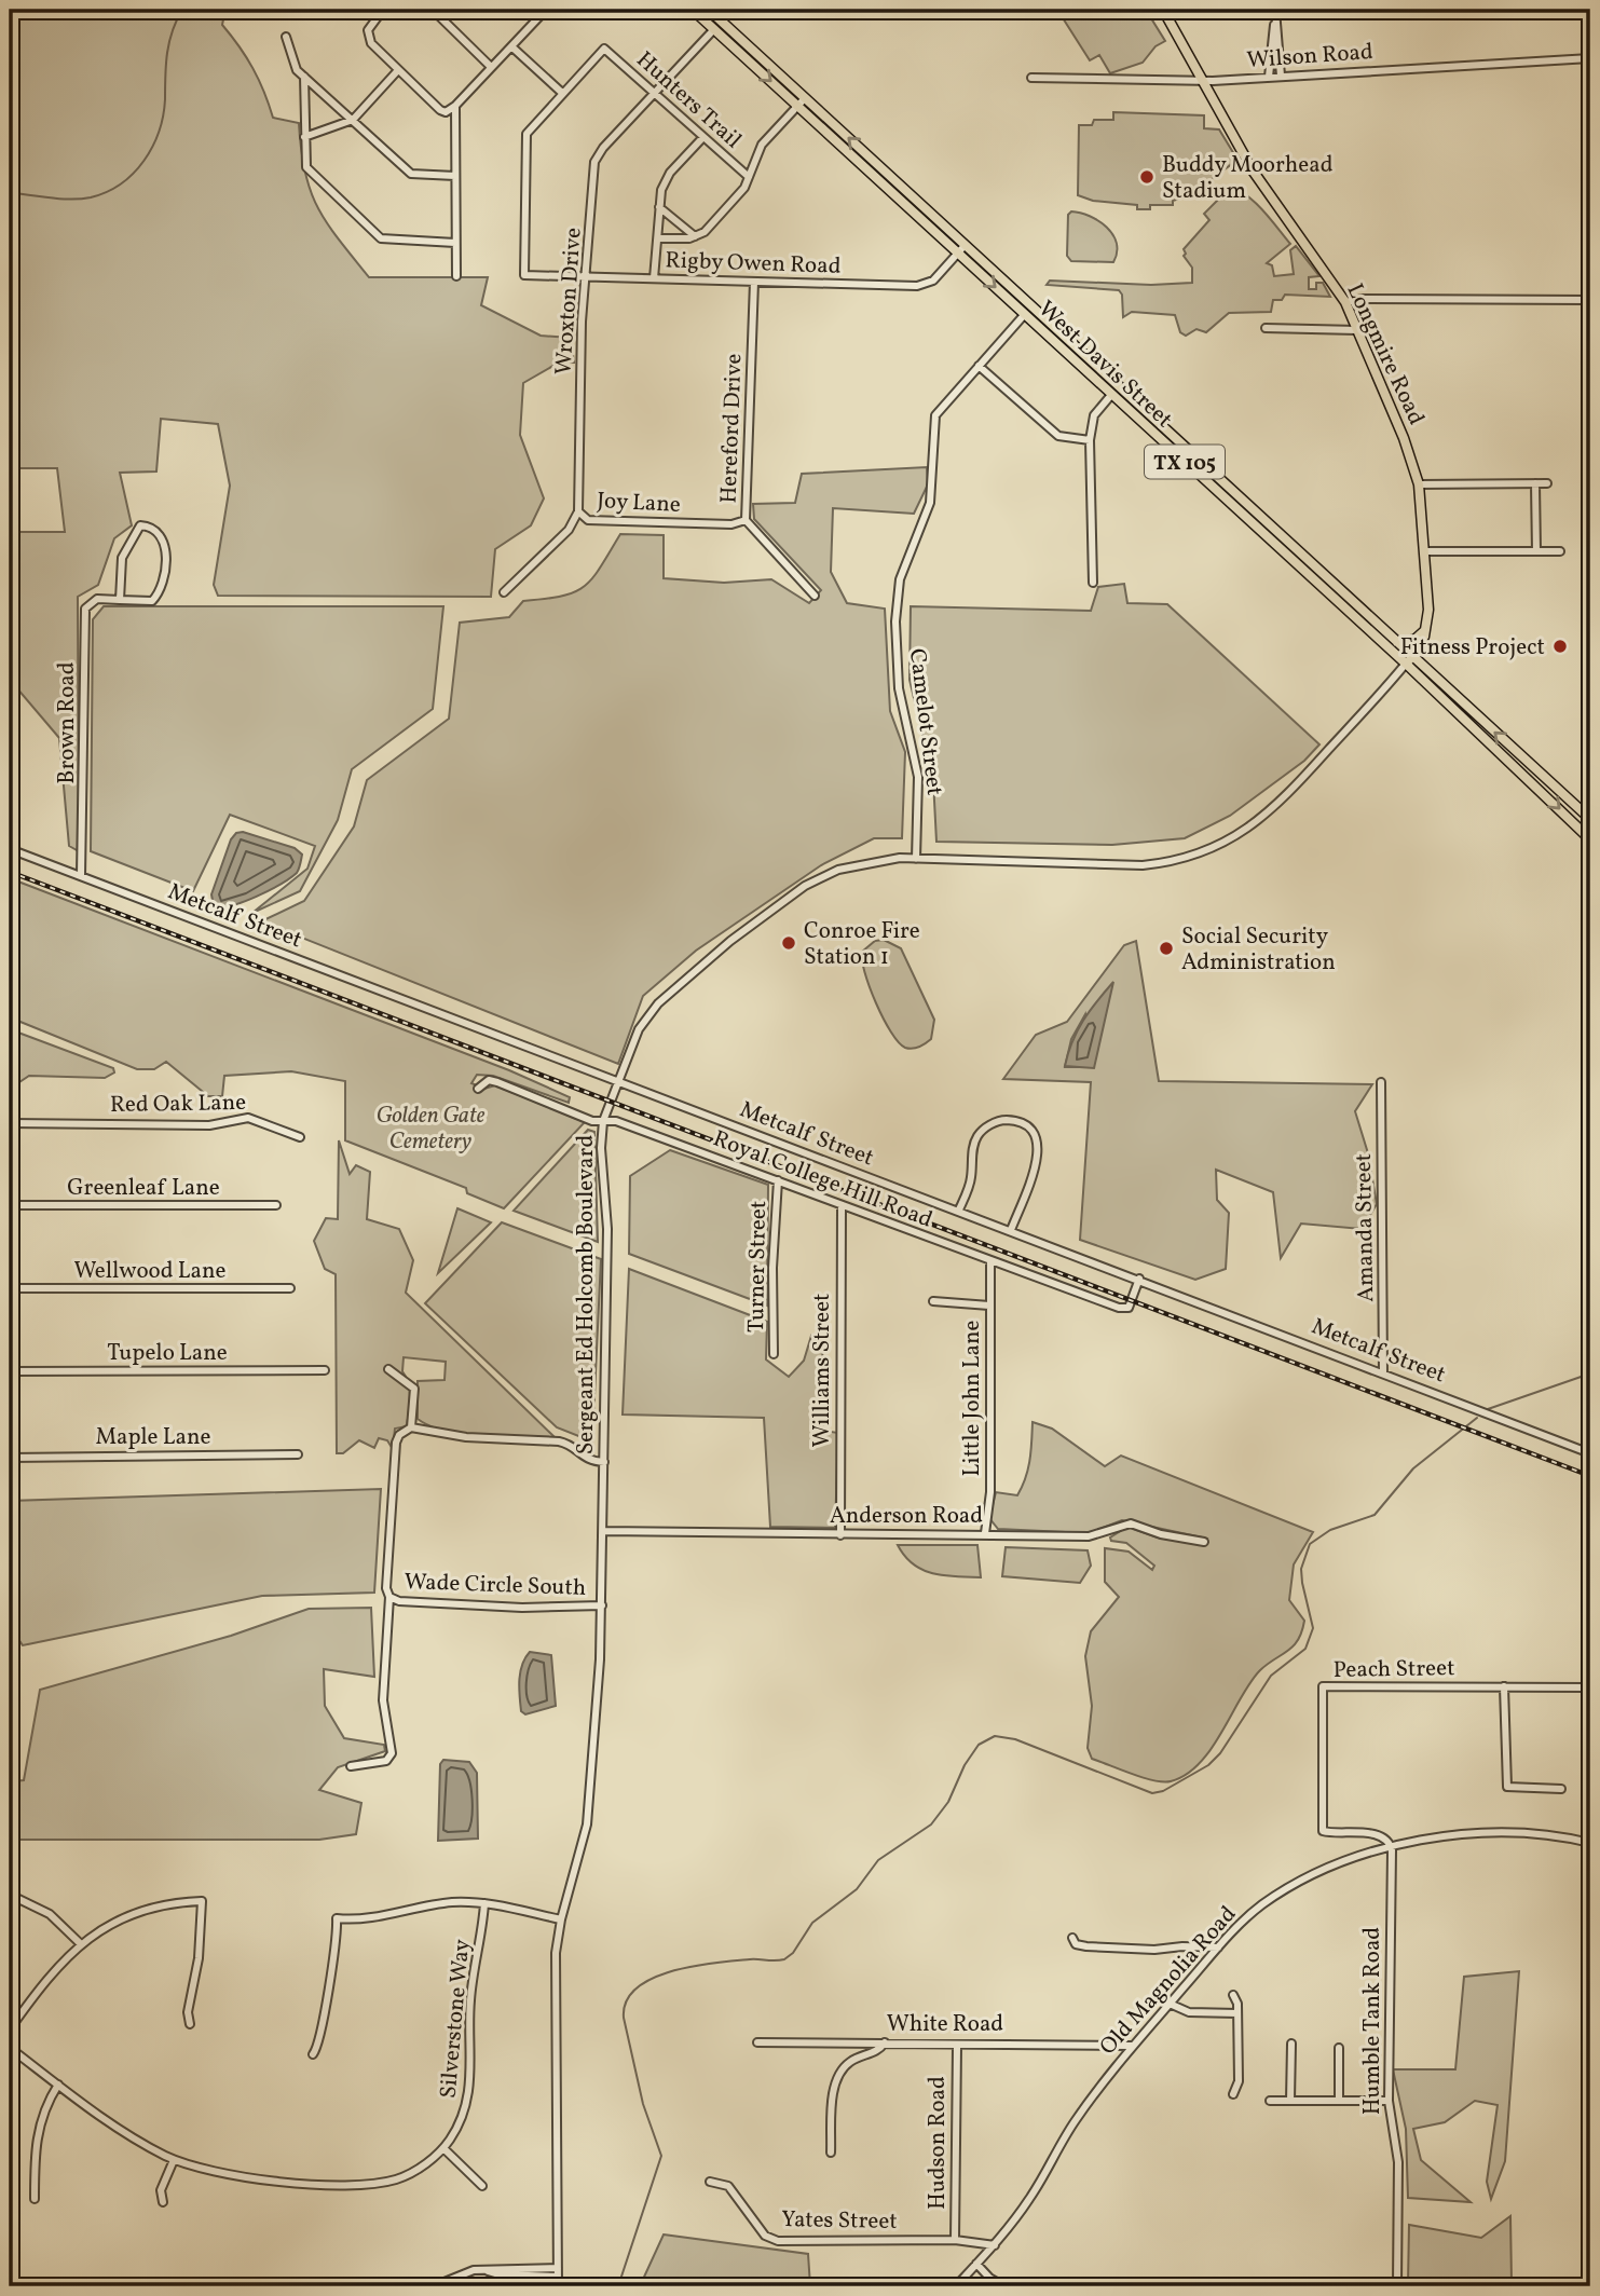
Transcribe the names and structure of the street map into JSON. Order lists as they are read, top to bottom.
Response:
{
  "streets": {
    "main road": ["Longmire Road", "West Davis Street", "TX 105"],
    "street": [
      "Wilson Road",
      "Hunters Trail",
      "Rigby Owen Road",
      "Wroxton Drive",
      "Hereford Drive",
      "Joy Lane",
      "Camelot Street",
      "Brown Road",
      "Metcalf Street",
      "Red Oak Lane",
      "Royal College Hill Road",
      "Greenleaf Lane",
      "Amanda Street",
      "Turner Street",
      "Wellwood Lane",
      "Sergeant Ed Holcomb Boulevard",
      "Tupelo Lane",
      "Williams Street",
      "Little John Lane",
      "Maple Lane",
      "Anderson Road",
      "Wade Circle South",
      "Peach Street",
      "Old Magnolia Road",
      "Silverstone Way",
      "Humble Tank Road",
      "White Road",
      "Hudson Road",
      "Yates Street"
    ]
  },
  "crossings": [
    ["Wilson Road", "Longmire Road"],
    ["Hunters Trail", "Rigby Owen Road"],
    ["Hunters Trail", "Wroxton Drive"],
    ["Rigby Owen Road", "Wroxton Drive"],
    ["Rigby Owen Road", "West Davis Street"],
    ["Rigby Owen Road", "Hereford Drive"],
    ["Wroxton Drive", "West Davis Street"],
    ["Wroxton Drive", "Joy Lane"],
    ["Longmire Road", "West Davis Street"],
    ["Longmire Road", "Sergeant Ed Holcomb Boulevard"],
    ["West Davis Street", "Camelot Street"],
    ["West Davis Street", "Sergeant Ed Holcomb Boulevard"],
    ["Hereford Drive", "Joy Lane"],
    ["Camelot Street", "Sergeant Ed Holcomb Boulevard"],
    ["Brown Road", "Metcalf Street"],
    ["Metcalf Street", "Royal College Hill Road"],
    ["Metcalf Street", "Amanda Street"],
    ["Metcalf Street", "Sergeant Ed Holcomb Boulevard"],
    ["Royal College Hill Road", "Turner Street"],
    ["Royal College Hill Road", "Sergeant Ed Holcomb Boulevard"],
    ["Royal College Hill Road", "Williams Street"],
    ["Royal College Hill Road", "Little John Lane"],
    ["Sergeant Ed Holcomb Boulevard", "Anderson Road"],
    ["Sergeant Ed Holcomb Boulevard", "Wade Circle South"],
    ["Williams Street", "Anderson Road"],
    ["Little John Lane", "Anderson Road"],
    ["Peach Street", "Old Magnolia Road"],
    ["Peach Street", "Humble Tank Road"],
    ["Old Magnolia Road", "Humble Tank Road"],
    ["Old Magnolia Road", "White Road"],
    ["Old Magnolia Road", "Yates Street"],
    ["White Road", "Hudson Road"],
    ["Hudson Road", "Yates Street"]
  ],
  "parks": ["Golden Gate Cemetery"],
  "places": [
    "Buddy Moorhead Stadium",
    "Fitness Project",
    "Conroe Fire Station 1",
    "Social Security Administration"
  ]
}
